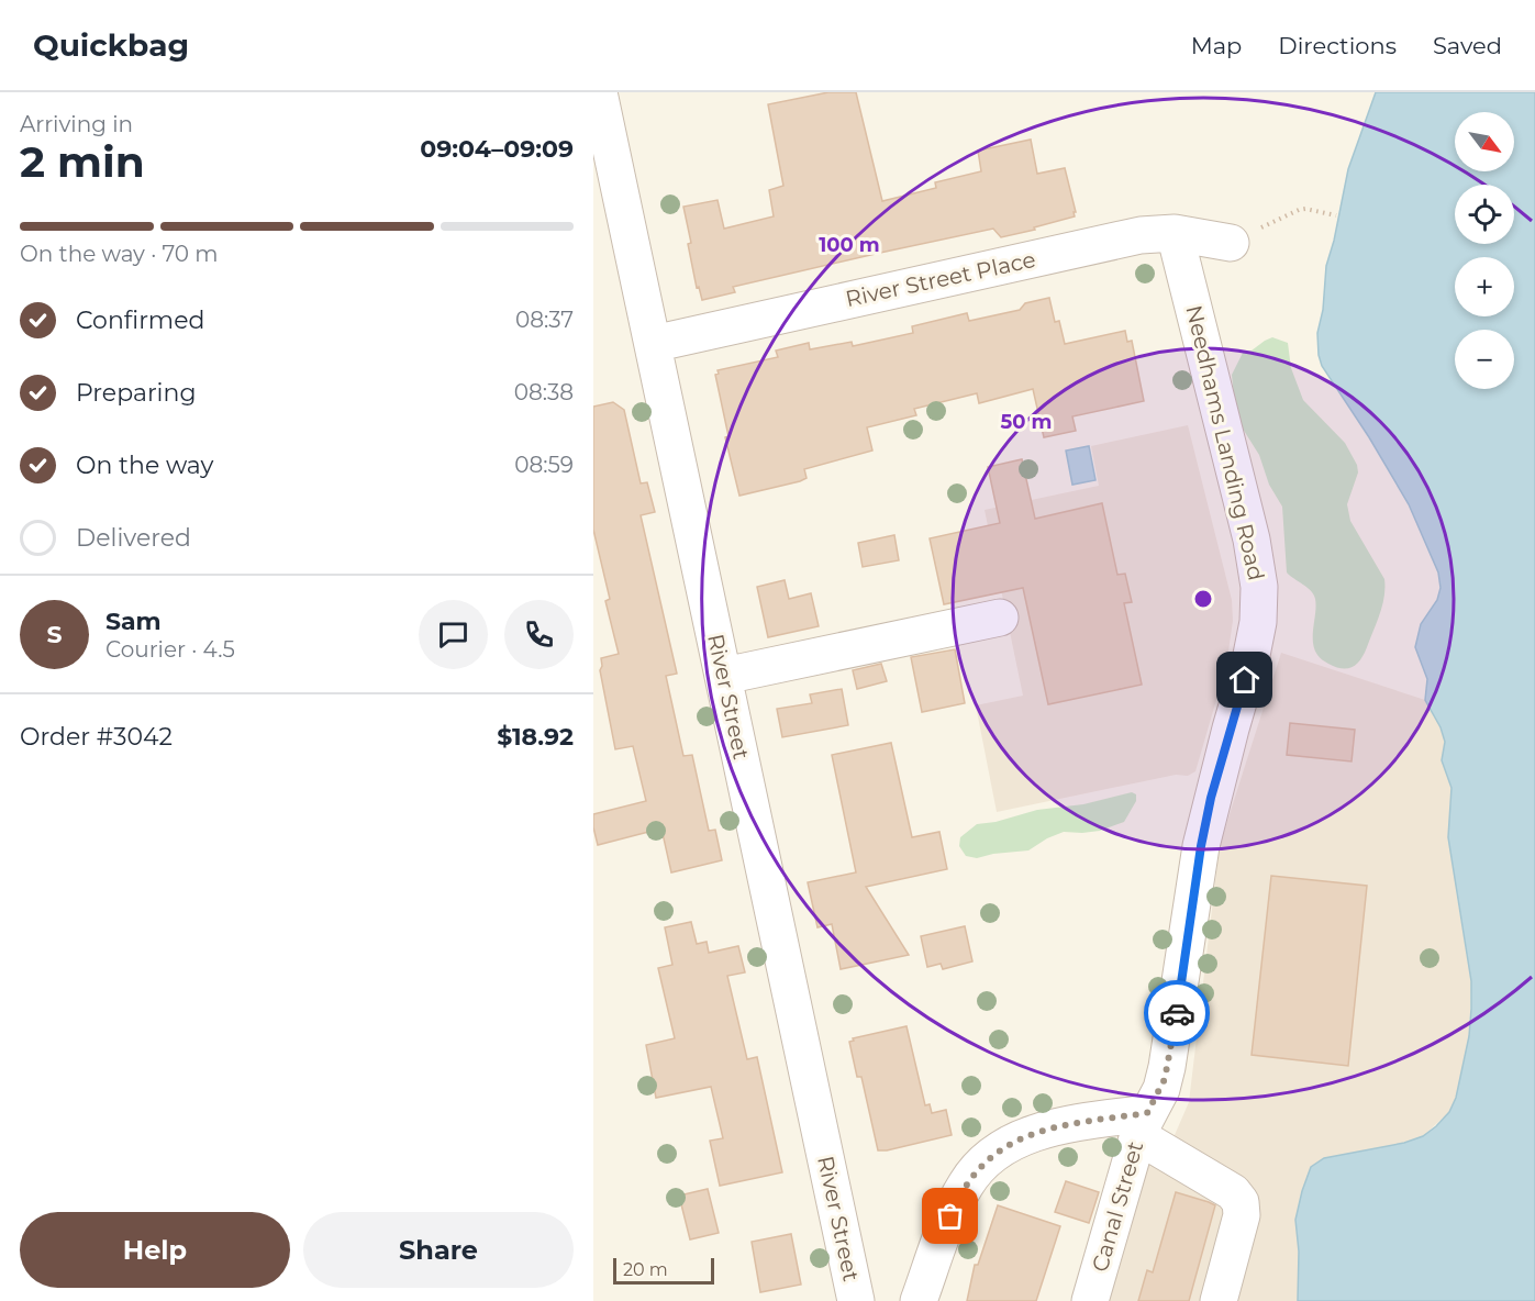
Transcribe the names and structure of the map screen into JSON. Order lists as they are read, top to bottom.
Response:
{
  "streets": {
    "street": [
      "River Street Place",
      "Needhams Landing Road",
      "River Street",
      "Canal Street"
    ]
  },
  "crossings": [
    ["River Street Place", "Needhams Landing Road"],
    ["River Street Place", "River Street"],
    ["Needhams Landing Road", "Canal Street"]
  ],
  "scale_bar": "20 m",
  "north": "bottom right",
  "page": {
    "header": "Quickbag",
    "nav": ["Map", "Directions", "Saved"],
    "heading": ["2 min", "Arriving in", "09:04–09:09"],
    "panel": [
      "Sam",
      "Courier · 4.5",
      "Order #3042",
      "$18.92"
    ],
    "map_buttons": ["+", "−"],
    "bar": "On the way · 70 m",
    "list": [
      ["Confirmed", "08:37"],
      ["Preparing", "08:38"],
      ["On the way", "08:59"],
      "Delivered"
    ],
    "round": "S",
    "buttons": ["Help", "Share"],
    "scale": "20 m"
  },
  "rings": ["100 m", "50 m"]
}
